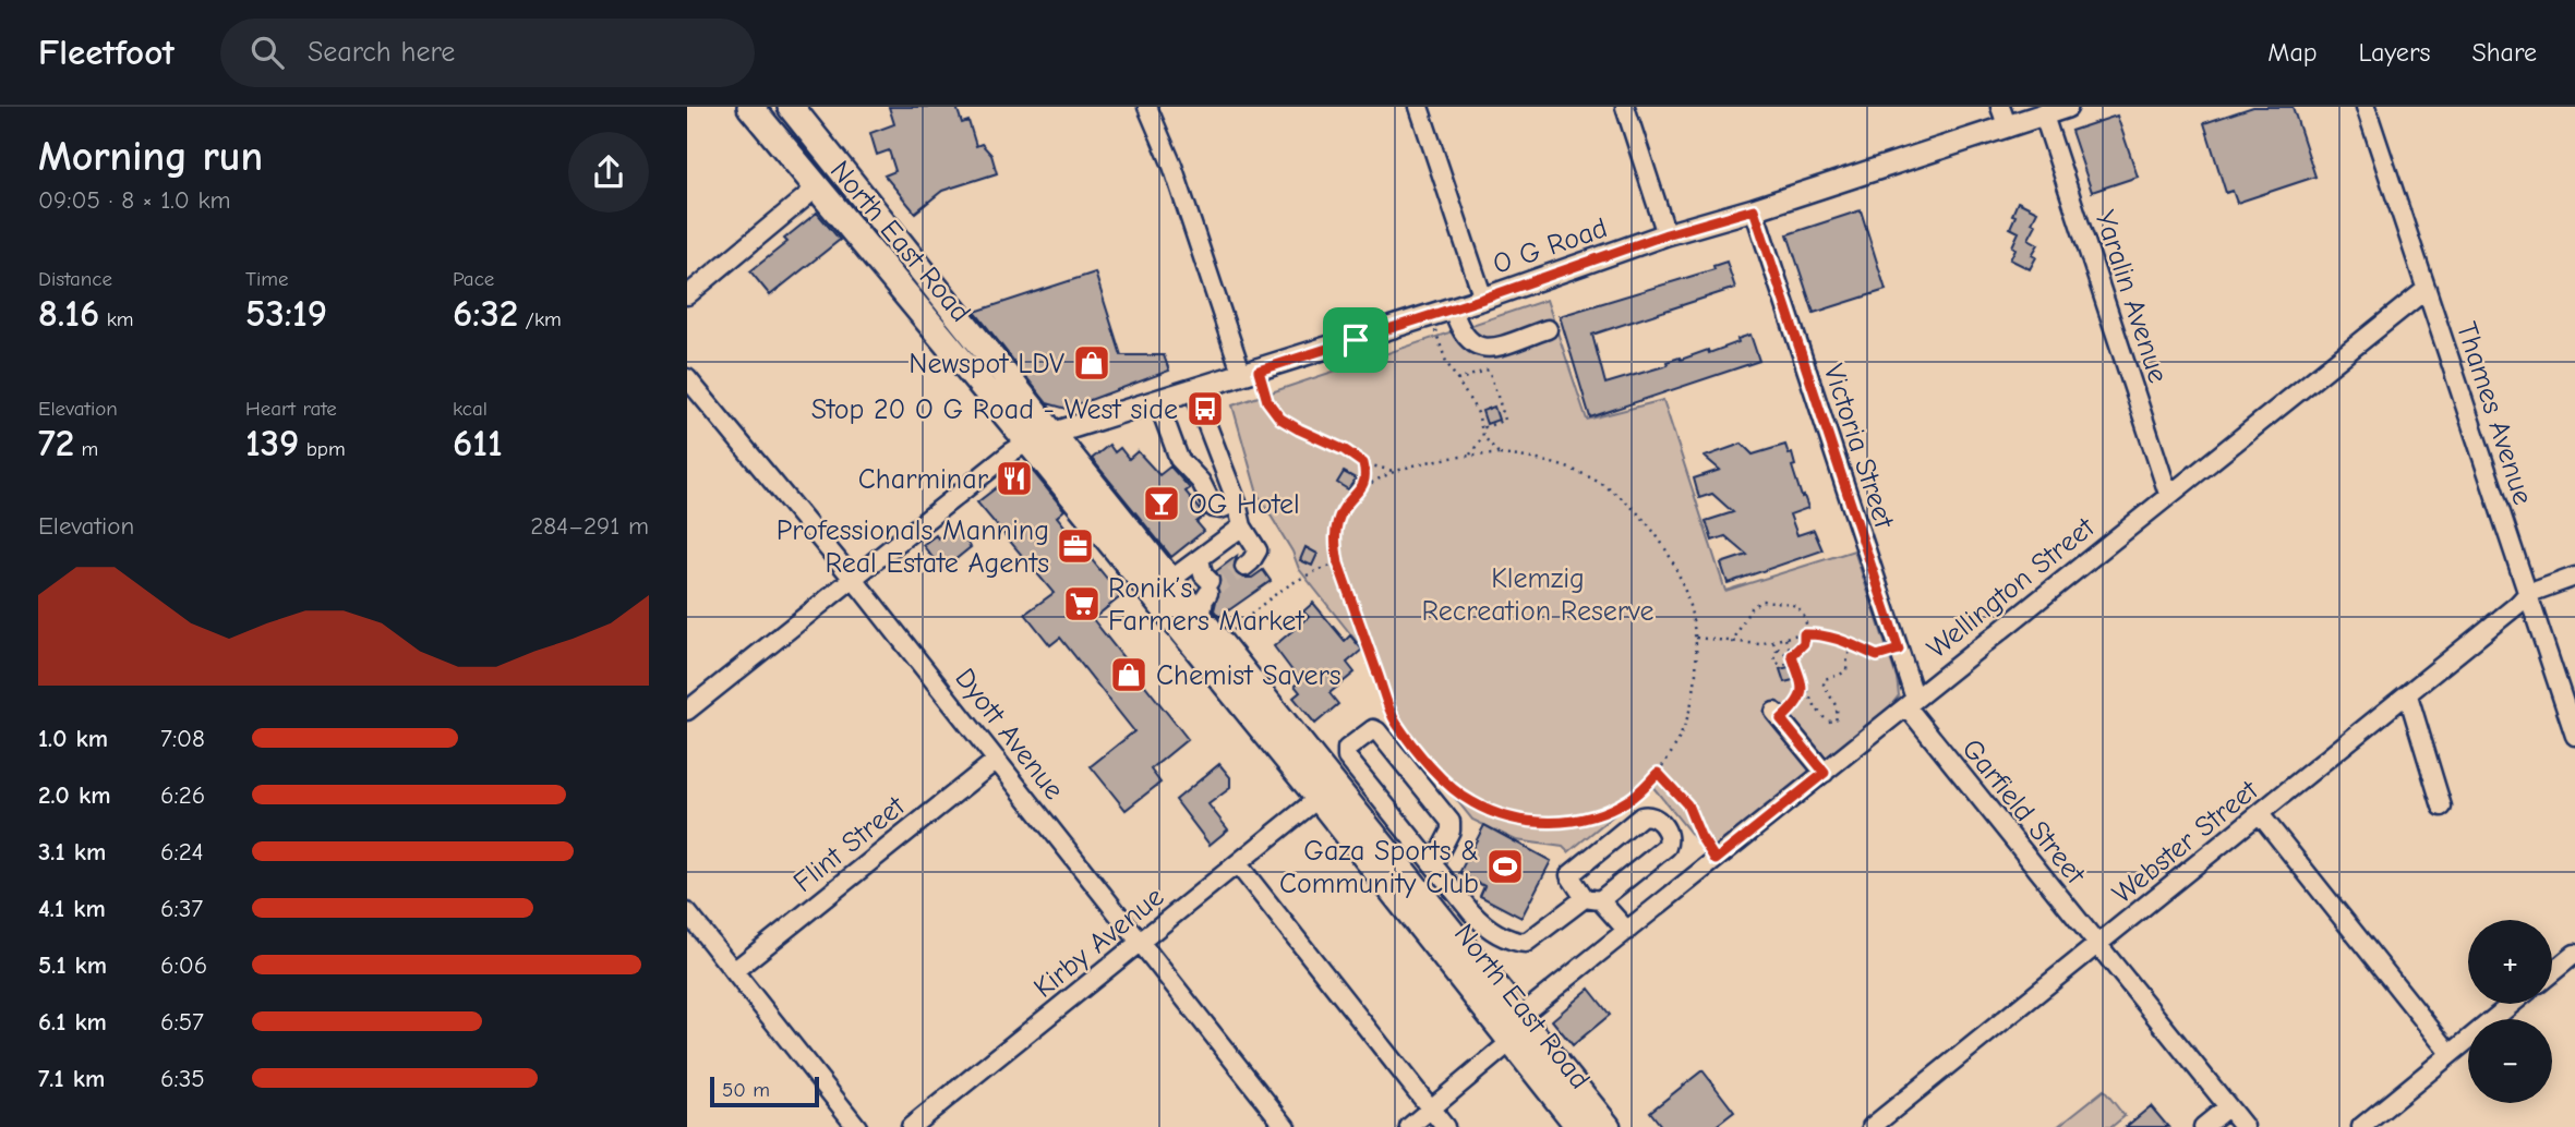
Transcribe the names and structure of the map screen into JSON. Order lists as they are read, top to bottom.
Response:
{
  "streets": {
    "highway": ["North East Road"],
    "main road": ["O G Road"],
    "street": [
      "Yaralin Avenue",
      "Thames Avenue",
      "Victoria Street",
      "Wellington Street",
      "Dyott Avenue",
      "Garfield Street",
      "Webster Street",
      "Flint Street",
      "Kirby Avenue"
    ]
  },
  "crossings": [
    ["North East Road", "O G Road"],
    ["North East Road", "Wellington Street"],
    ["North East Road", "Kirby Avenue"],
    ["O G Road", "Yaralin Avenue"],
    ["O G Road", "Victoria Street"],
    ["Yaralin Avenue", "Wellington Street"],
    ["Thames Avenue", "Wellington Street"],
    ["Thames Avenue", "Webster Street"],
    ["Victoria Street", "Wellington Street"],
    ["Victoria Street", "Garfield Street"],
    ["Wellington Street", "Garfield Street"],
    ["Dyott Avenue", "Flint Street"],
    ["Dyott Avenue", "Kirby Avenue"],
    ["Garfield Street", "Webster Street"]
  ],
  "parks": ["Klemzig Recreation Reserve"],
  "places": {
    "shop": ["Newspot LDV", "Chemist Savers"],
    "bus stop": ["Stop 20 O G Road - West side"],
    "restaurant": ["Charminar"],
    "bar": ["OG Hotel"],
    "office": ["Professionals Manning Real Estate Agents"],
    "supermarket": ["Ronik’s Farmers Market"],
    "sports": ["Gaza Sports & Community Club"]
  },
  "scale_bar": "50 m",
  "page": {
    "header": "Fleetfoot",
    "search": "Search here",
    "nav": ["Map", "Layers", "Share"],
    "heading": ["Morning run", "09:05 · 8 × 1.0 km"],
    "stats": [
      ["Distance", "8.16 km"],
      ["Time", "53:19"],
      ["Pace", "6:32 /km"],
      ["Elevation", "72 m"],
      ["Heart rate", "139 bpm"],
      ["kcal", "611"]
    ],
    "chart": ["Elevation", "284–291 m"],
    "list": [
      {
        "name": "1.0 km",
        "note": "7:08"
      },
      {
        "name": "2.0 km",
        "note": "6:26"
      },
      {
        "name": "3.1 km",
        "note": "6:24"
      },
      {
        "name": "4.1 km",
        "note": "6:37"
      },
      {
        "name": "5.1 km",
        "note": "6:06"
      },
      {
        "name": "6.1 km",
        "note": "6:57"
      },
      {
        "name": "7.1 km",
        "note": "6:35"
      }
    ],
    "map_buttons": ["+", "−"],
    "scale": "50 m"
  }
}
